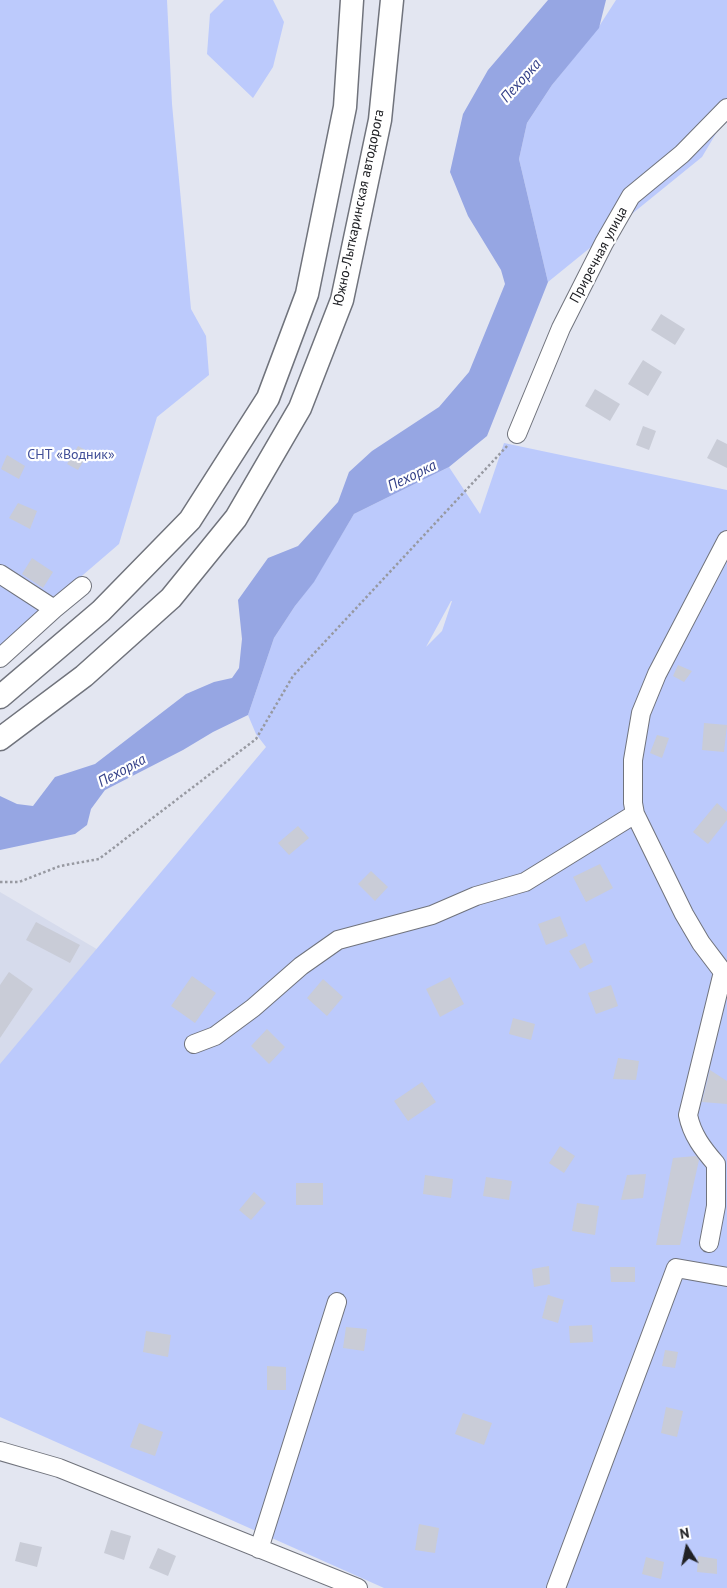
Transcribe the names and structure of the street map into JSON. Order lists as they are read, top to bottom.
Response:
{
  "streets": {
    "main road": ["Южно-Лыткаринская автодорога"],
    "street": ["Приречная улица"]
  },
  "water": ["Пехорка"],
  "parks": ["СНТ «Водник»"],
  "north": "top"
}
